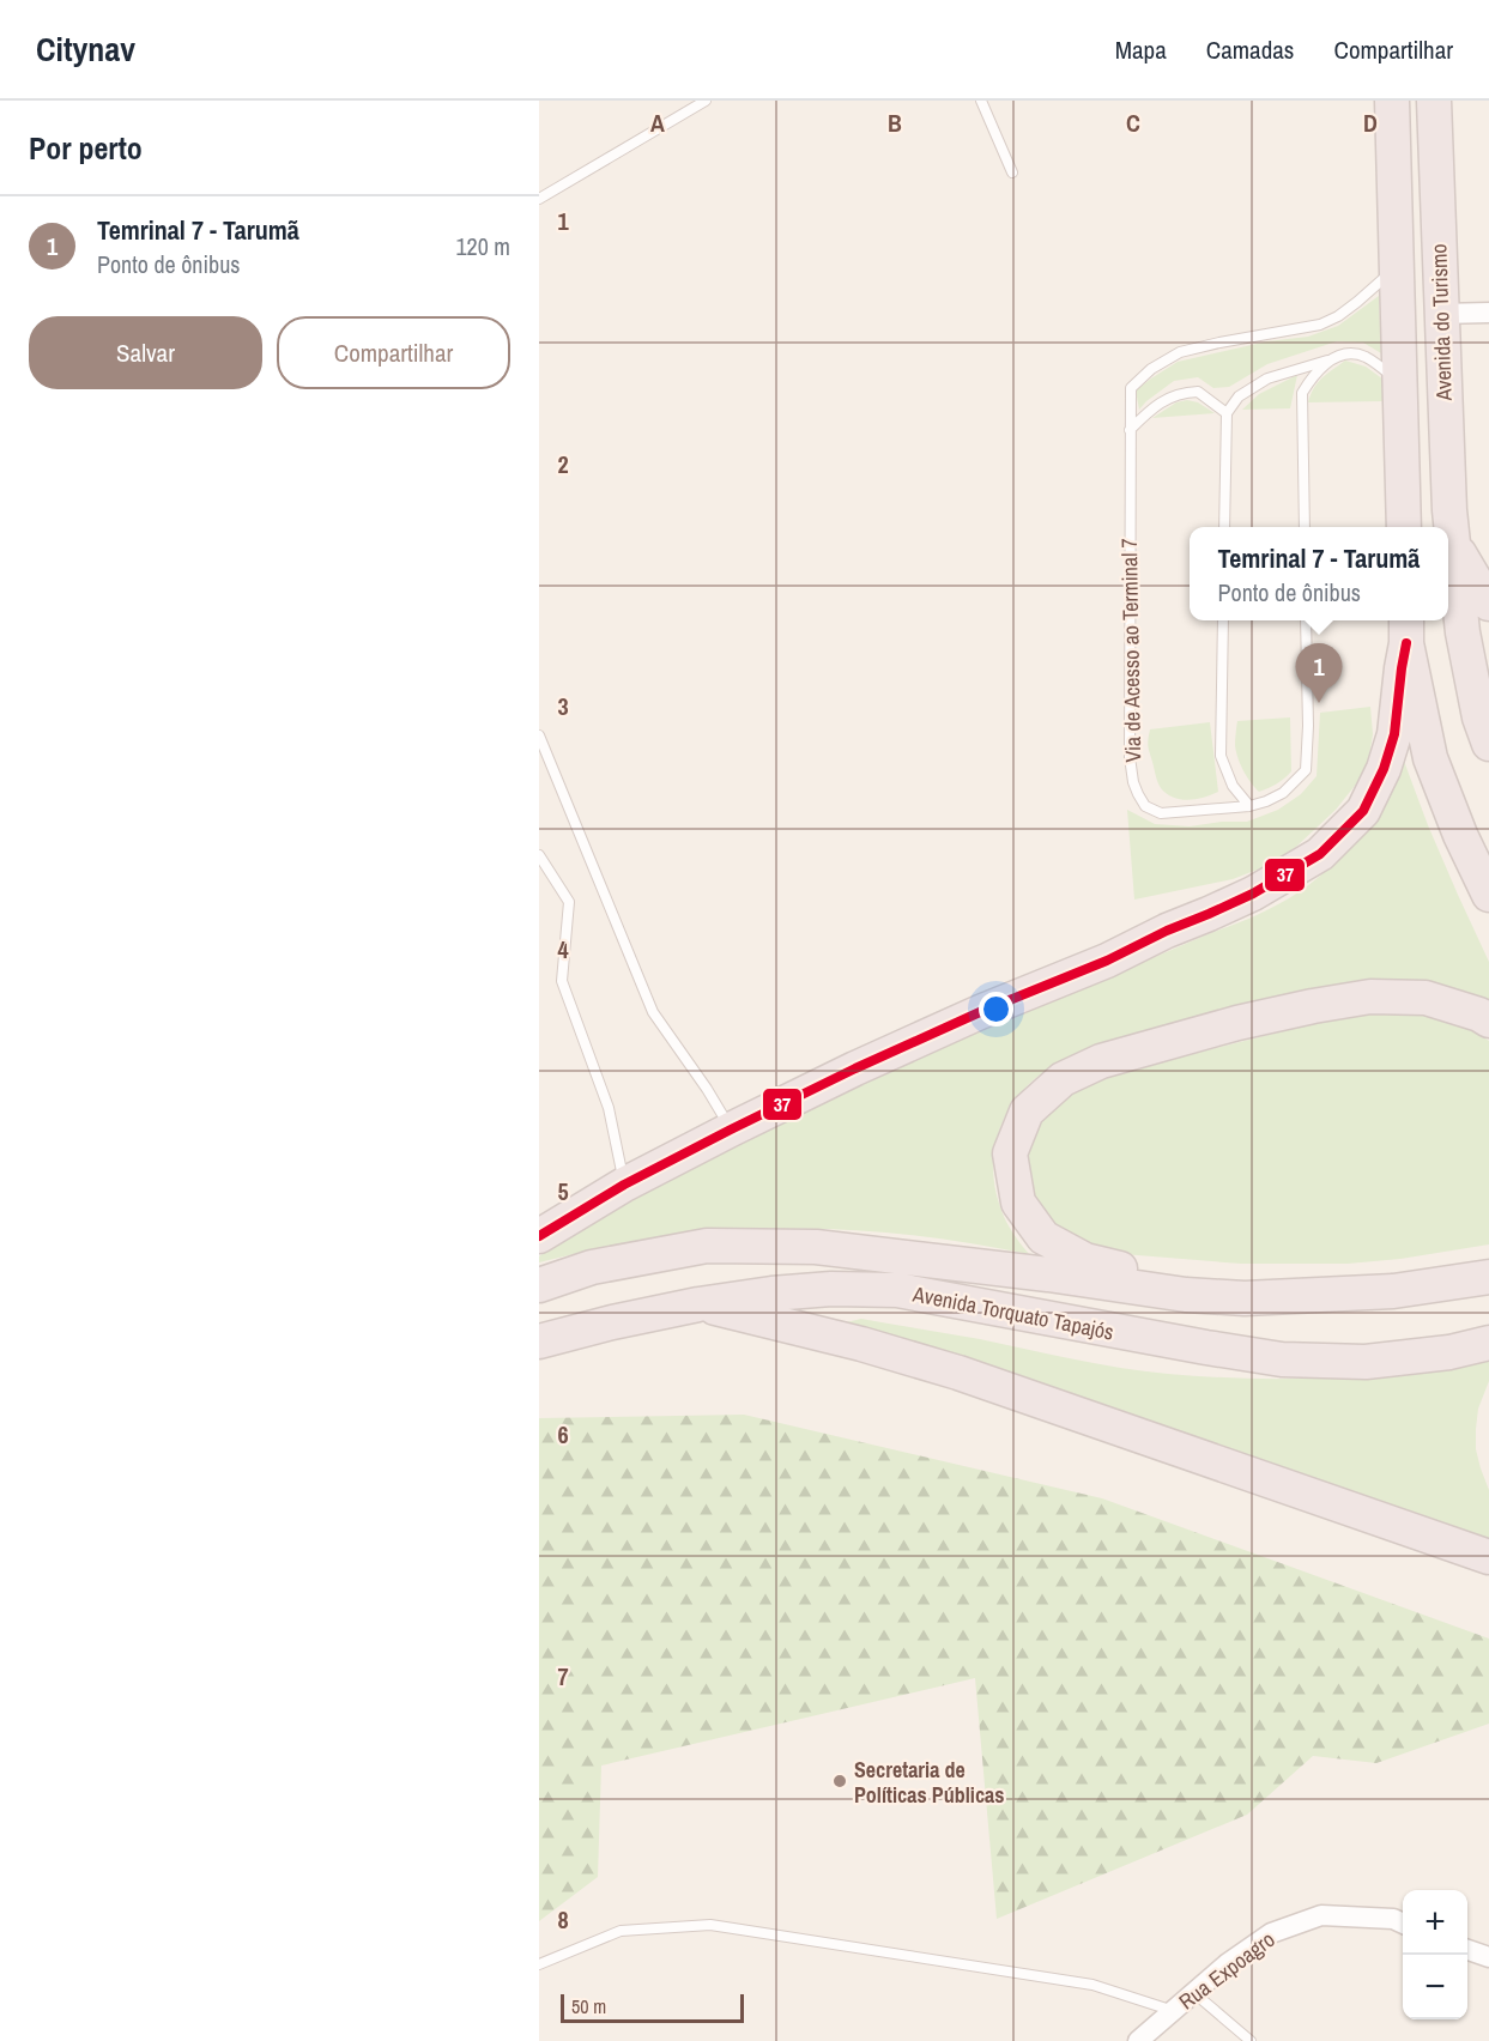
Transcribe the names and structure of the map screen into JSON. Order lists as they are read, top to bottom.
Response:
{
  "streets": {
    "highway": ["Avenida do Turismo", "Avenida Torquato Tapajós"],
    "street": ["Rua Expoagro"],
    "lane": ["Via de Acesso ao Terminal 7"]
  },
  "crossings": [
    ["Avenida do Turismo", "Via de Acesso ao Terminal 7"]
  ],
  "places": ["Secretaria de Políticas Públicas"],
  "lines": ["transit line 37"],
  "scale_bar": "50 m",
  "page": {
    "header": "Citynav",
    "nav": ["Mapa", "Camadas", "Compartilhar"],
    "heading": "Por perto",
    "list": [
      {
        "mark": "1",
        "name": "Temrinal 7 - Tarumã",
        "note": "Ponto de ônibus",
        "value": "120 m"
      }
    ],
    "buttons": ["Salvar", "Compartilhar"],
    "popup": ["Temrinal 7 - Tarumã", "Ponto de ônibus"],
    "pins": "1",
    "map_buttons": ["+", "−"],
    "scale": "50 m"
  },
  "grid": {
    "columns": [
      "A",
      "B",
      "C",
      "D"
    ],
    "rows": [
      "1",
      "2",
      "3",
      "4",
      "5",
      "6",
      "7",
      "8"
    ]
  }
}
